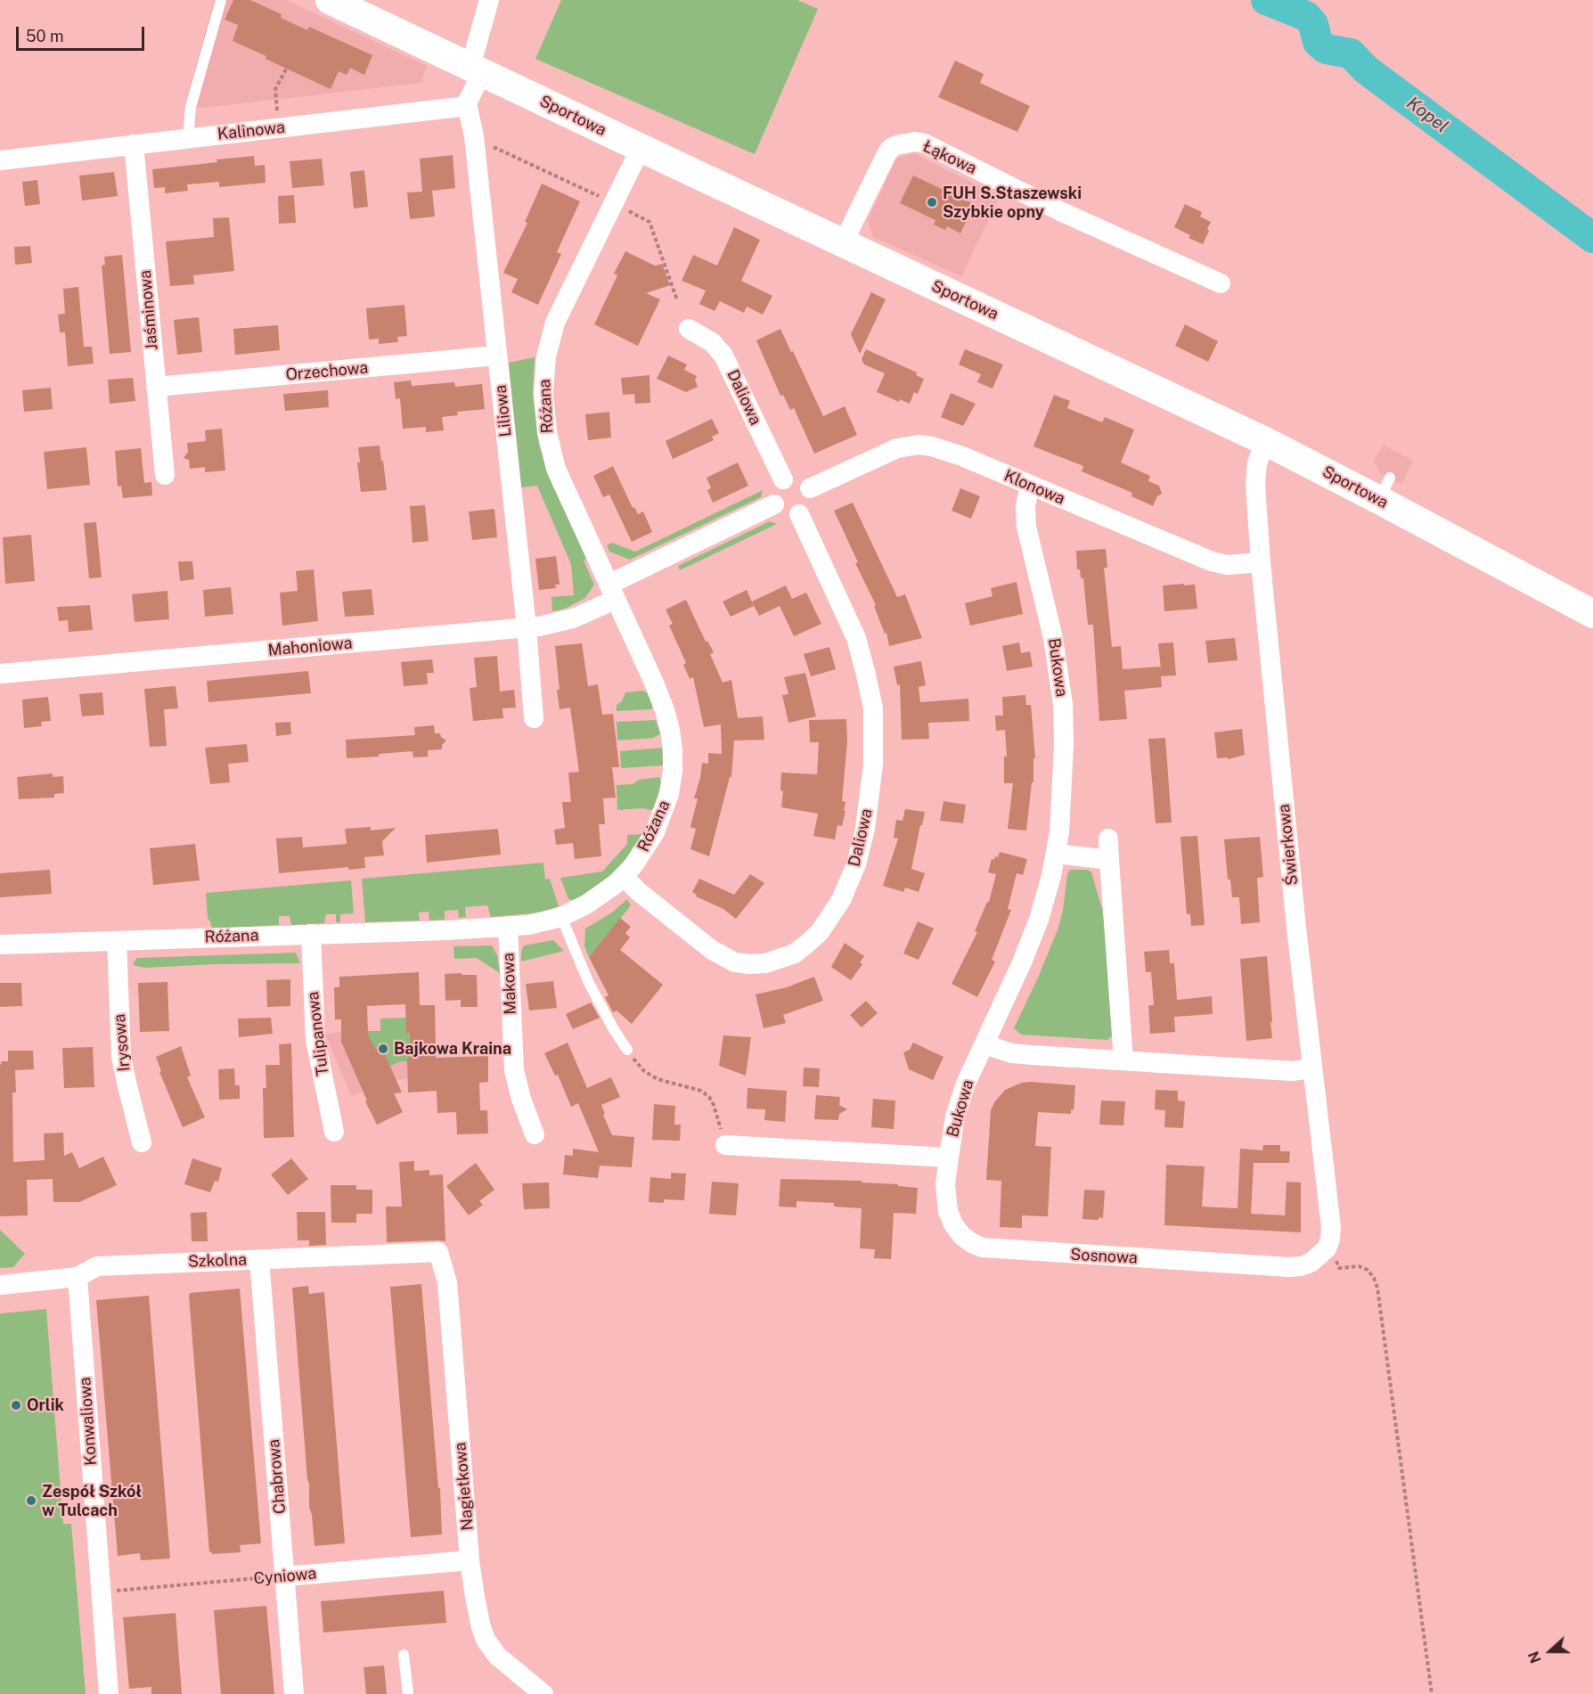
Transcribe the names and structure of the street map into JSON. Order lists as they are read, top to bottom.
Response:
{
  "streets": {
    "street": [
      "Sportowa",
      "Kalinowa",
      "Łąkowa",
      "Jaśminowa",
      "Orzechowa",
      "Daliowa",
      "Różana",
      "Liliowa",
      "Klonowa",
      "Mahoniowa",
      "Bukowa",
      "Świerkowa",
      "Makowa",
      "Tulipanowa",
      "Irysowa",
      "Sosnowa",
      "Szkolna",
      "Konwaliowa",
      "Chabrowa",
      "Nagietkowa",
      "Cyniowa"
    ]
  },
  "crossings": [
    ["Sportowa", "Łąkowa"],
    ["Sportowa", "Różana"],
    ["Sportowa", "Świerkowa"],
    ["Kalinowa", "Jaśminowa"],
    ["Kalinowa", "Liliowa"],
    ["Jaśminowa", "Orzechowa"],
    ["Orzechowa", "Liliowa"],
    ["Daliowa", "Różana"],
    ["Daliowa", "Klonowa"],
    ["Różana", "Mahoniowa"],
    ["Różana", "Makowa"],
    ["Różana", "Tulipanowa"],
    ["Różana", "Irysowa"],
    ["Liliowa", "Mahoniowa"],
    ["Klonowa", "Bukowa"],
    ["Klonowa", "Świerkowa"],
    ["Bukowa", "Sosnowa"],
    ["Świerkowa", "Sosnowa"],
    ["Szkolna", "Konwaliowa"],
    ["Szkolna", "Chabrowa"],
    ["Szkolna", "Nagietkowa"],
    ["Konwaliowa", "Cyniowa"],
    ["Chabrowa", "Cyniowa"],
    ["Nagietkowa", "Cyniowa"]
  ],
  "water": ["Kopel"],
  "places": [
    "FUH S.Staszewski Szybkie opny",
    "Bajkowa Kraina",
    "Orlik",
    "Zespół Szkół w Tulcach"
  ],
  "scale_bar": "50 m",
  "north": "left"
}
